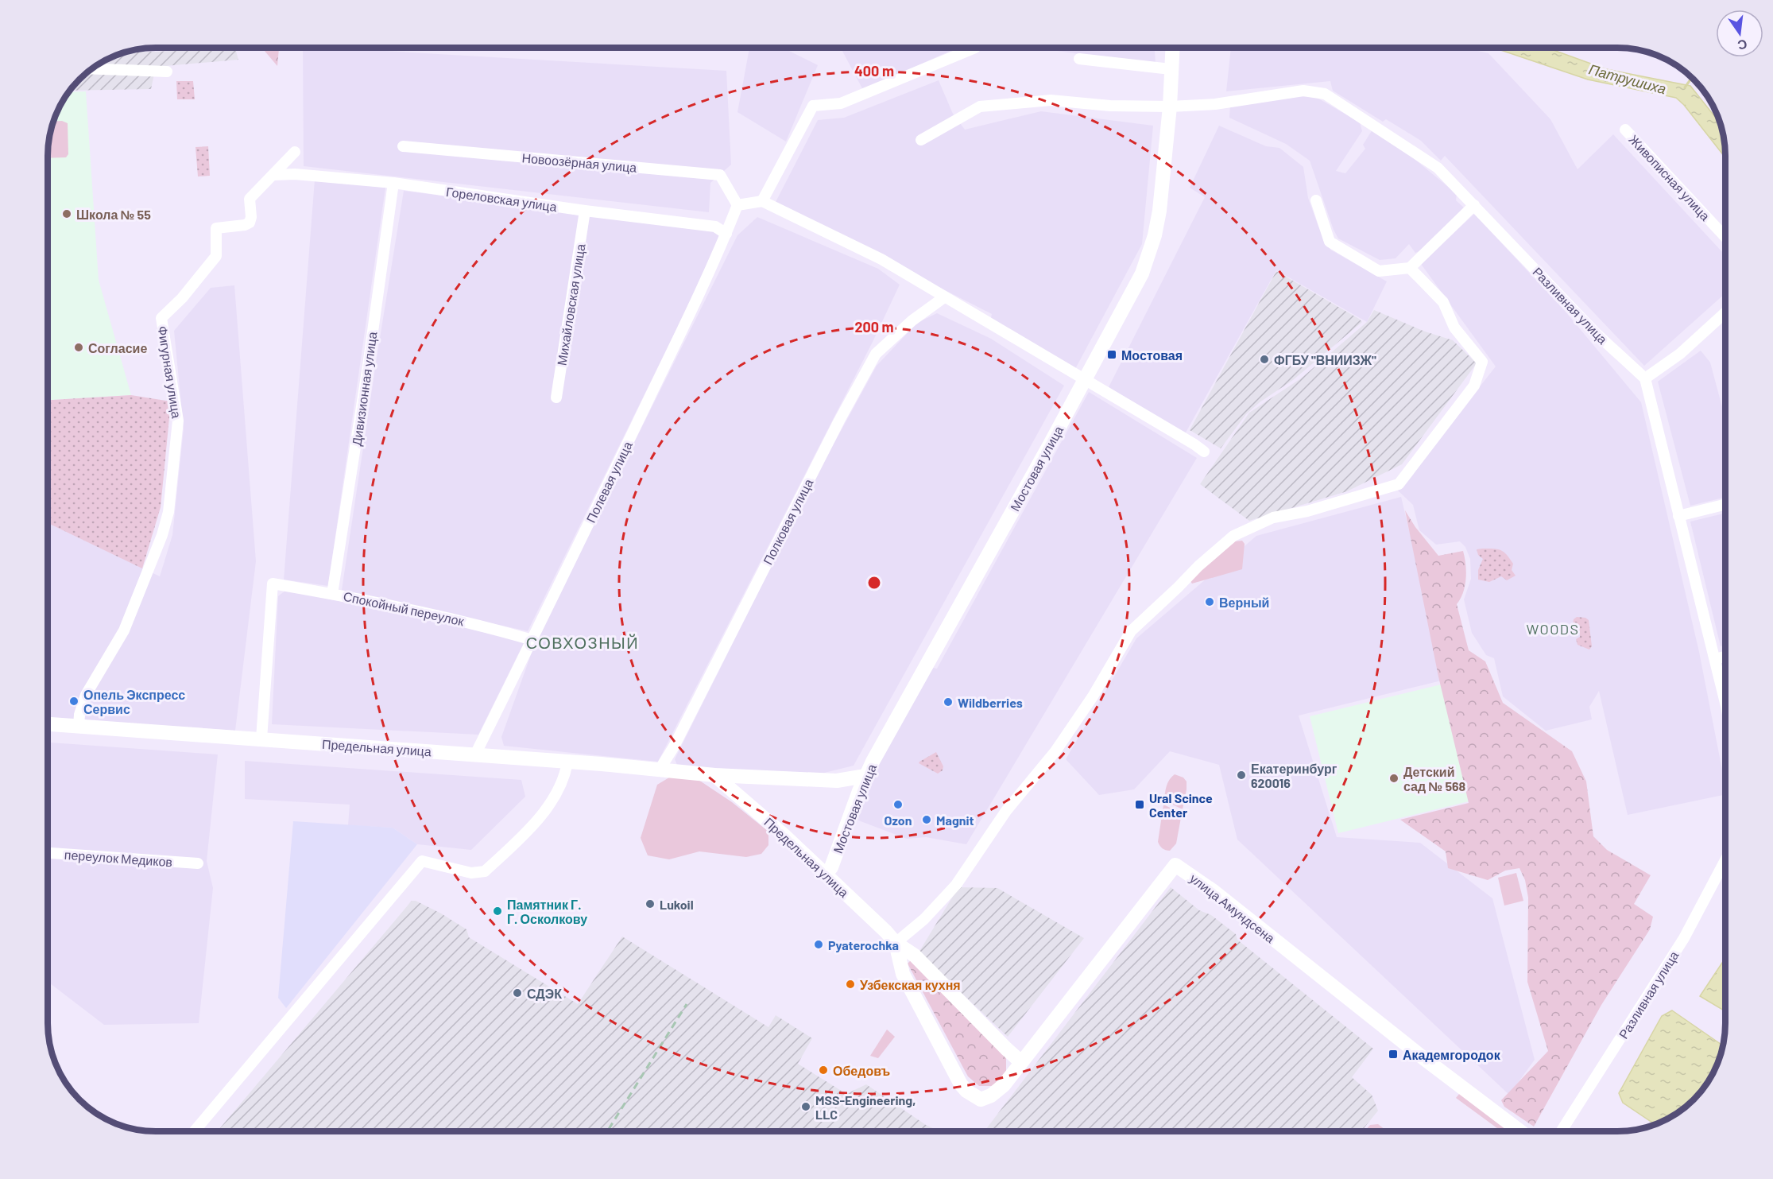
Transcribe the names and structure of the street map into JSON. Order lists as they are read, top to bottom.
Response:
{
  "streets": {
    "street": [
      "Новоозёрная улица",
      "Живописная улица",
      "Гореловская улица",
      "Михайловская улица",
      "Разливная улица",
      "Фигурная улица",
      "Дивизионная улица",
      "Мостовая улица",
      "Полевая улица",
      "Полковая улица",
      "Спокойный переулок",
      "Предельная улица",
      "переулок Медиков",
      "улица Амундсена"
    ]
  },
  "crossings": [
    ["Новоозёрная улица", "Полевая улица"],
    ["Гореловская улица", "Михайловская улица"],
    ["Гореловская улица", "Фигурная улица"],
    ["Гореловская улица", "Дивизионная улица"],
    ["Гореловская улица", "Полевая улица"],
    ["Разливная улица", "Мостовая улица"],
    ["Фигурная улица", "Предельная улица"],
    ["Дивизионная улица", "Спокойный переулок"],
    ["Мостовая улица", "Предельная улица"],
    ["Полевая улица", "Спокойный переулок"],
    ["Полевая улица", "Предельная улица"],
    ["Полковая улица", "Предельная улица"],
    ["Спокойный переулок", "Предельная улица"],
    ["Предельная улица", "улица Амундсена"]
  ],
  "districts": ["WOODS", "СОВХОЗНЫЙ"],
  "water": ["Патрушиха"],
  "places": {
    "other": [
      "Школа № 55",
      "Согласие",
      "ФГБУ \"ВНИИЗЖ\"",
      "Верный",
      "Опель Экспресс Сервис",
      "Wildberries",
      "Екатеринбург 620016",
      "Детский сад № 568",
      "Ozon",
      "Magnit",
      "Lukoil",
      "Памятник Г. Г. Осколкову",
      "Pyaterochka",
      "Узбекская кухня",
      "СДЭК",
      "Обедовъ",
      "MSS-Engineering, LLC"
    ],
    "transit": ["Мостовая", "Ural Scince Center", "Академгородок"]
  },
  "north": "bottom",
  "rings": ["400 m", "200 m"]
}
